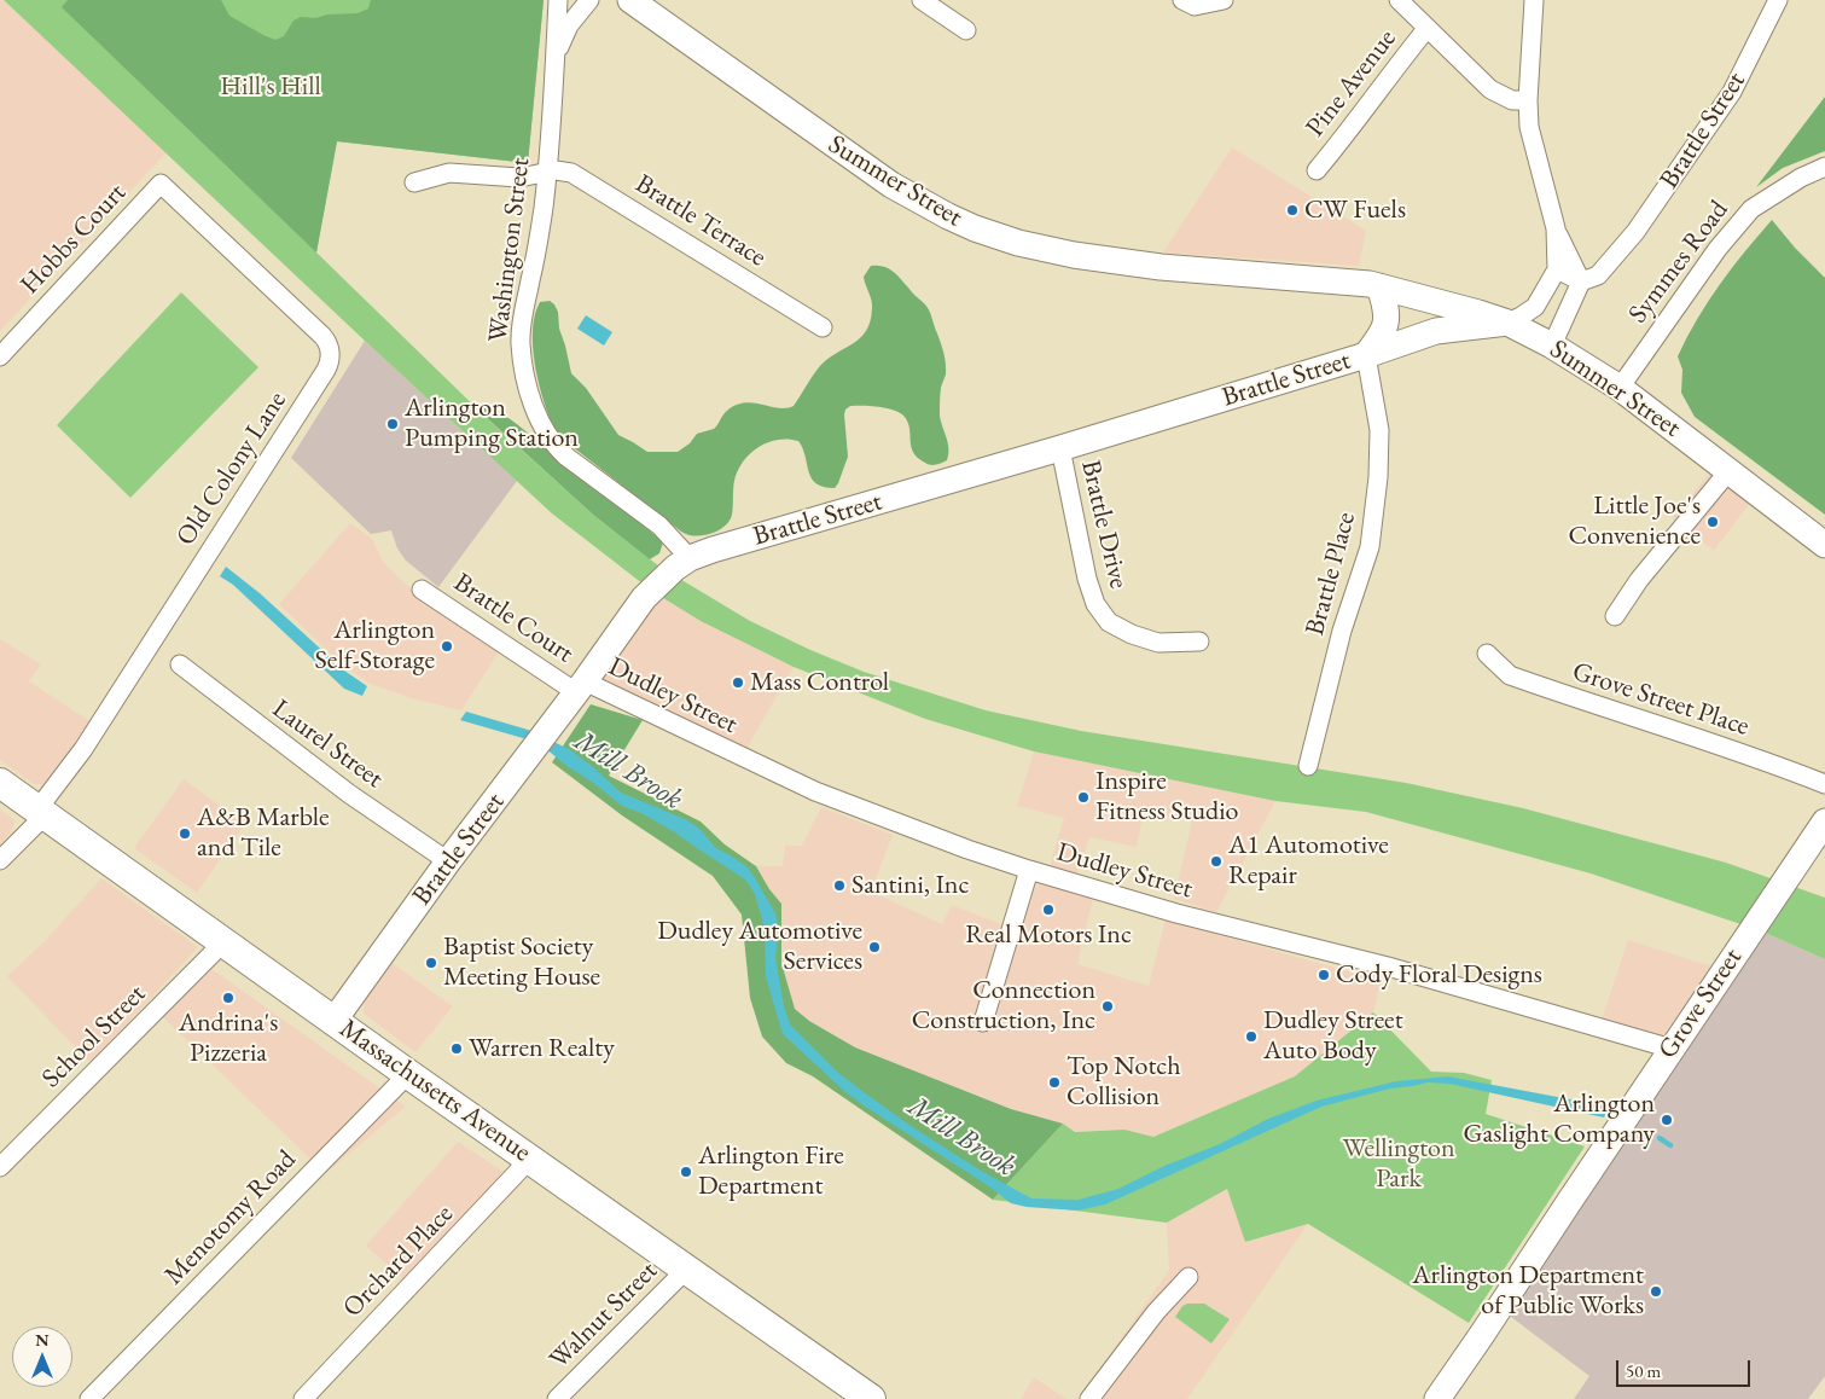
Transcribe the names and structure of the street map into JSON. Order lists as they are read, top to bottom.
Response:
{
  "streets": {
    "main road": [
      "Brattle Street",
      "Summer Street",
      "Grove Street",
      "Massachusetts Avenue"
    ],
    "street": [
      "Pine Avenue",
      "Brattle Terrace",
      "Hobbs Court",
      "Washington Street",
      "Symmes Road",
      "Old Colony Lane",
      "Brattle Drive",
      "Brattle Place",
      "Brattle Court",
      "Dudley Street",
      "Grove Street Place",
      "Laurel Street",
      "School Street",
      "Menotomy Road",
      "Orchard Place",
      "Walnut Street"
    ]
  },
  "crossings": [
    ["Brattle Street", "Summer Street"],
    ["Brattle Street", "Washington Street"],
    ["Brattle Street", "Brattle Drive"],
    ["Brattle Street", "Brattle Place"],
    ["Brattle Street", "Brattle Court"],
    ["Brattle Street", "Dudley Street"],
    ["Brattle Street", "Laurel Street"],
    ["Brattle Street", "Massachusetts Avenue"],
    ["Summer Street", "Symmes Road"],
    ["Brattle Terrace", "Washington Street"],
    ["Hobbs Court", "Old Colony Lane"],
    ["Old Colony Lane", "Massachusetts Avenue"],
    ["Brattle Court", "Dudley Street"],
    ["Dudley Street", "Grove Street"],
    ["School Street", "Massachusetts Avenue"],
    ["Massachusetts Avenue", "Menotomy Road"],
    ["Massachusetts Avenue", "Orchard Place"],
    ["Massachusetts Avenue", "Walnut Street"]
  ],
  "water": ["Mill Brook"],
  "parks": ["Hill's Hill", "Wellington Park"],
  "places": [
    "CW Fuels",
    "Arlington Pumping Station",
    "Little Joe's Convenience",
    "Arlington Self-Storage",
    "Mass Control",
    "Inspire Fitness Studio",
    "A&B Marble and Tile",
    "A1 Automotive Repair",
    "Santini, Inc",
    "Real Motors Inc",
    "Dudley Automotive Services",
    "Baptist Society Meeting House",
    "Cody Floral Designs",
    "Andrina's Pizzeria",
    "Connection Construction, Inc",
    "Dudley Street Auto Body",
    "Warren Realty",
    "Top Notch Collision",
    "Arlington Gaslight Company",
    "Arlington Fire Department",
    "Arlington Department of Public Works"
  ],
  "scale_bar": "50 m",
  "north": "top"
}
